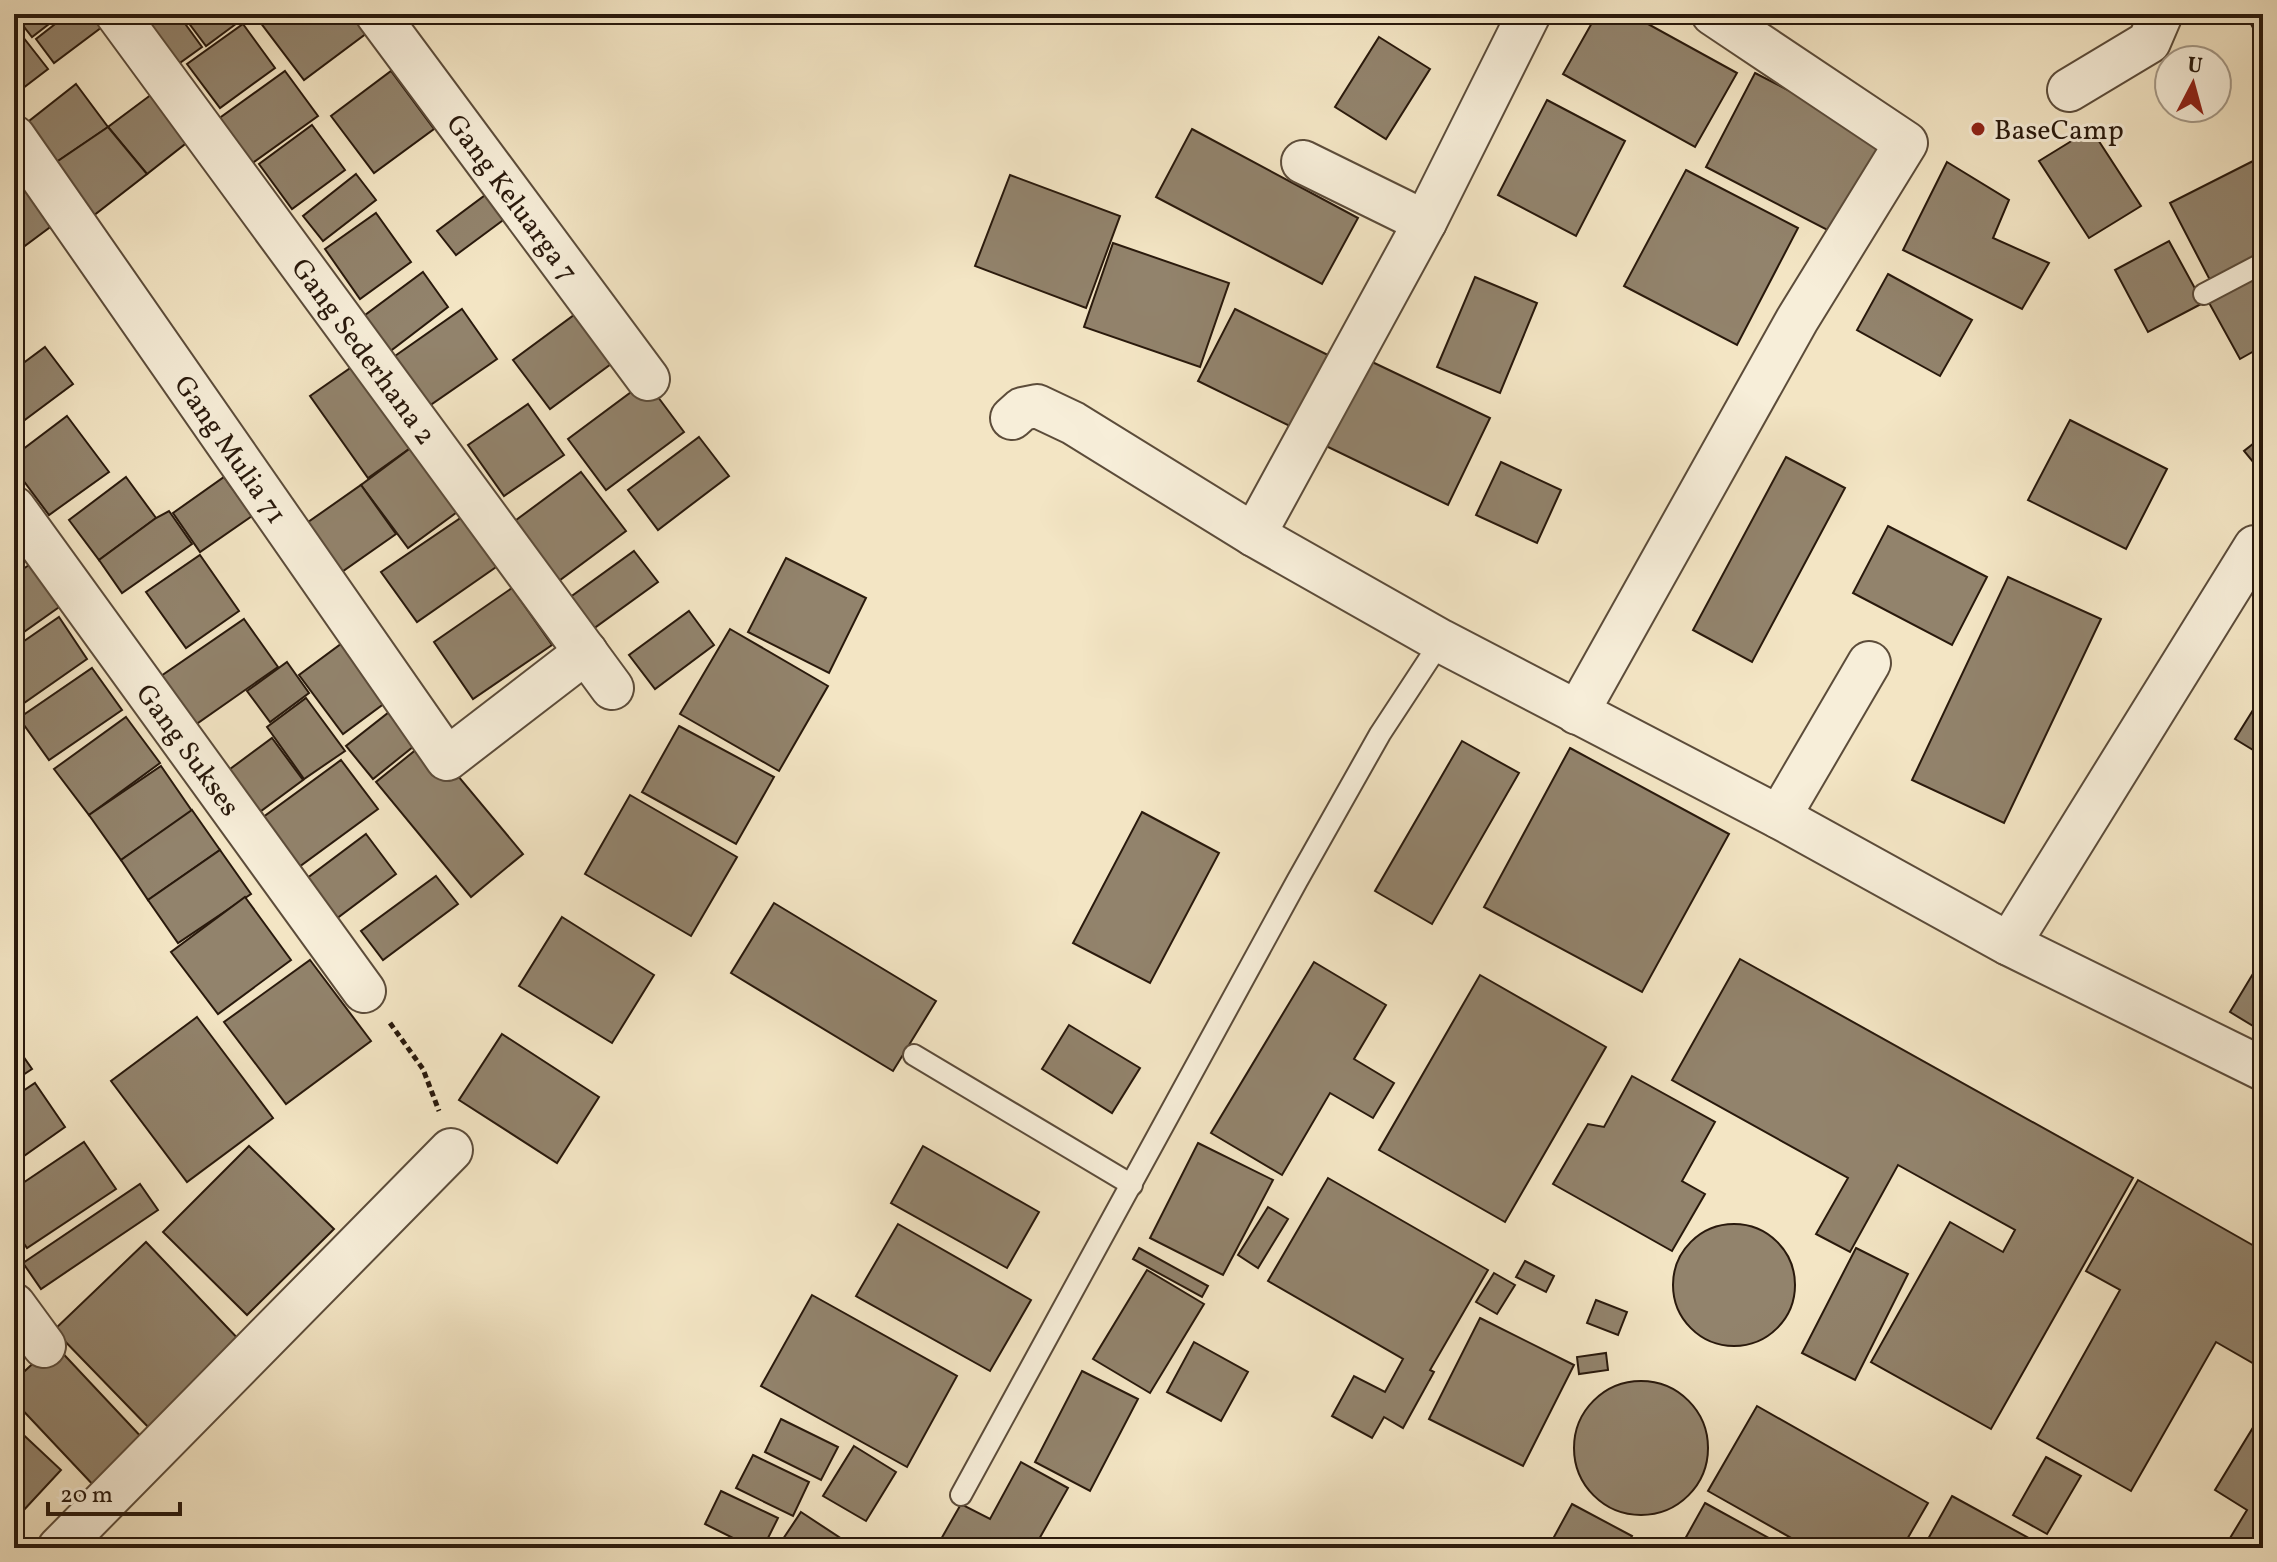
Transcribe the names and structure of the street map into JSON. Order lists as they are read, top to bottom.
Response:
{
  "streets": {
    "street": [
      "Gang Keluarga 7",
      "Gang Sederhana 2",
      "Gang Mulia 71",
      "Gang Sukses"
    ]
  },
  "crossings": [
    ["Gang Sederhana 2", "Gang Mulia 71"]
  ],
  "places": ["BaseCamp"],
  "scale_bar": "20 m",
  "north": "top"
}
